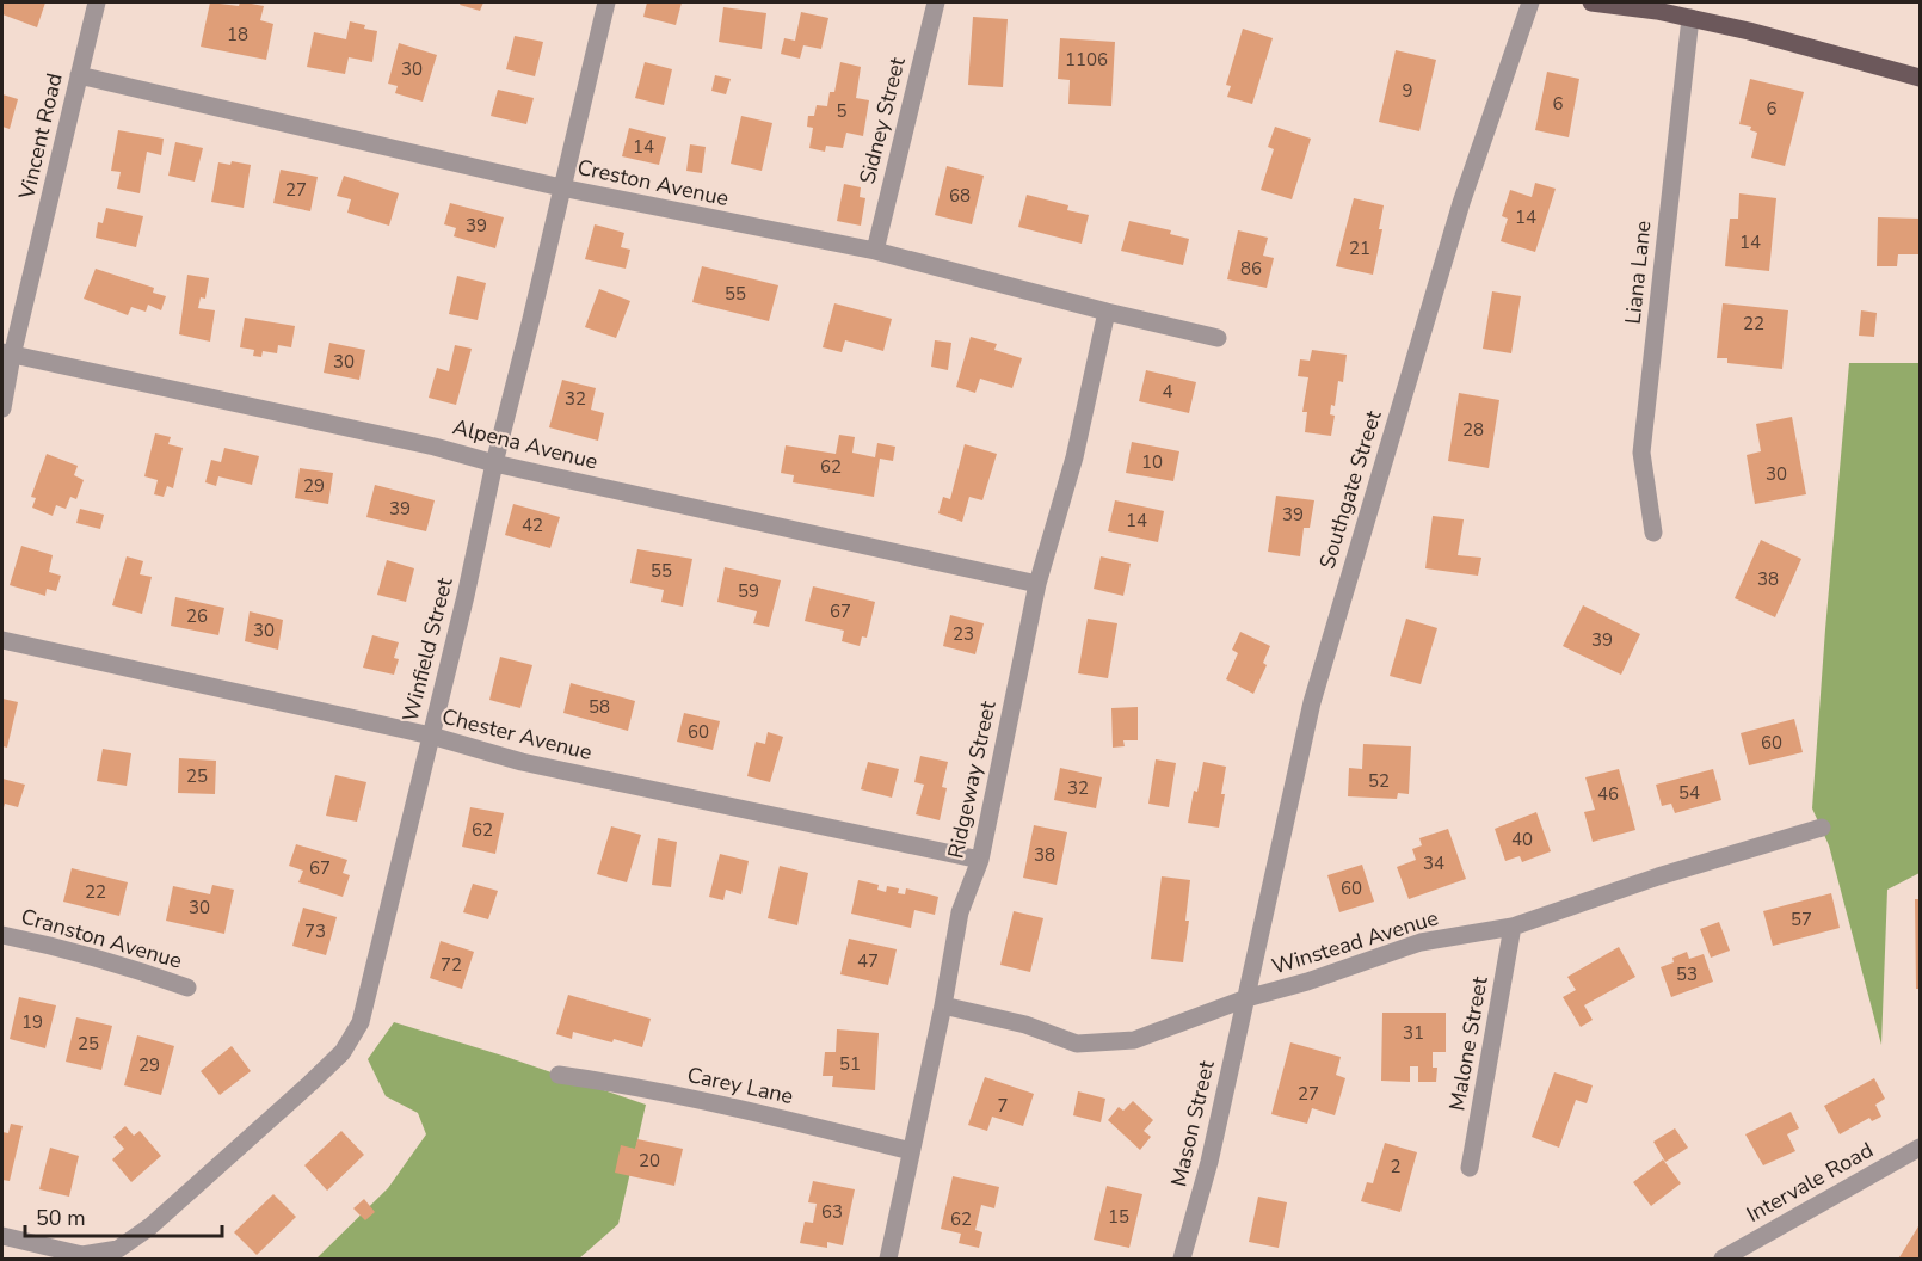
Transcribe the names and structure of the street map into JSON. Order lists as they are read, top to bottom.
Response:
{
  "streets": {
    "street": [
      "Sidney Street",
      "Vincent Road",
      "Creston Avenue",
      "Liana Lane",
      "Alpena Avenue",
      "Southgate Street",
      "Winfield Street",
      "Chester Avenue",
      "Ridgeway Street",
      "Cranston Avenue",
      "Winstead Avenue",
      "Malone Street",
      "Carey Lane",
      "Mason Street",
      "Intervale Road"
    ]
  },
  "crossings": [
    ["Sidney Street", "Creston Avenue"],
    ["Vincent Road", "Creston Avenue"],
    ["Vincent Road", "Alpena Avenue"],
    ["Creston Avenue", "Winfield Street"],
    ["Creston Avenue", "Ridgeway Street"],
    ["Alpena Avenue", "Winfield Street"],
    ["Alpena Avenue", "Ridgeway Street"],
    ["Southgate Street", "Winstead Avenue"],
    ["Southgate Street", "Mason Street"],
    ["Winfield Street", "Chester Avenue"],
    ["Chester Avenue", "Ridgeway Street"],
    ["Ridgeway Street", "Winstead Avenue"],
    ["Ridgeway Street", "Carey Lane"],
    ["Winstead Avenue", "Malone Street"],
    ["Winstead Avenue", "Mason Street"]
  ],
  "house_numbers": [
    "18",
    "1106",
    "30",
    "9",
    "6",
    "6",
    "5",
    "14",
    "27",
    "68",
    "14",
    "39",
    "14",
    "21",
    "86",
    "55",
    "22",
    "30",
    "4",
    "32",
    "28",
    "10",
    "62",
    "30",
    "29",
    "39",
    "39",
    "14",
    "42",
    "55",
    "38",
    "59",
    "67",
    "26",
    "30",
    "23",
    "39",
    "58",
    "60",
    "60",
    "25",
    "52",
    "32",
    "54",
    "46",
    "62",
    "40",
    "38",
    "34",
    "67",
    "60",
    "22",
    "30",
    "57",
    "73",
    "47",
    "72",
    "53",
    "19",
    "31",
    "25",
    "51",
    "29",
    "27",
    "7",
    "20",
    "2",
    "63",
    "15",
    "62"
  ],
  "scale_bar": "50 m"
}
